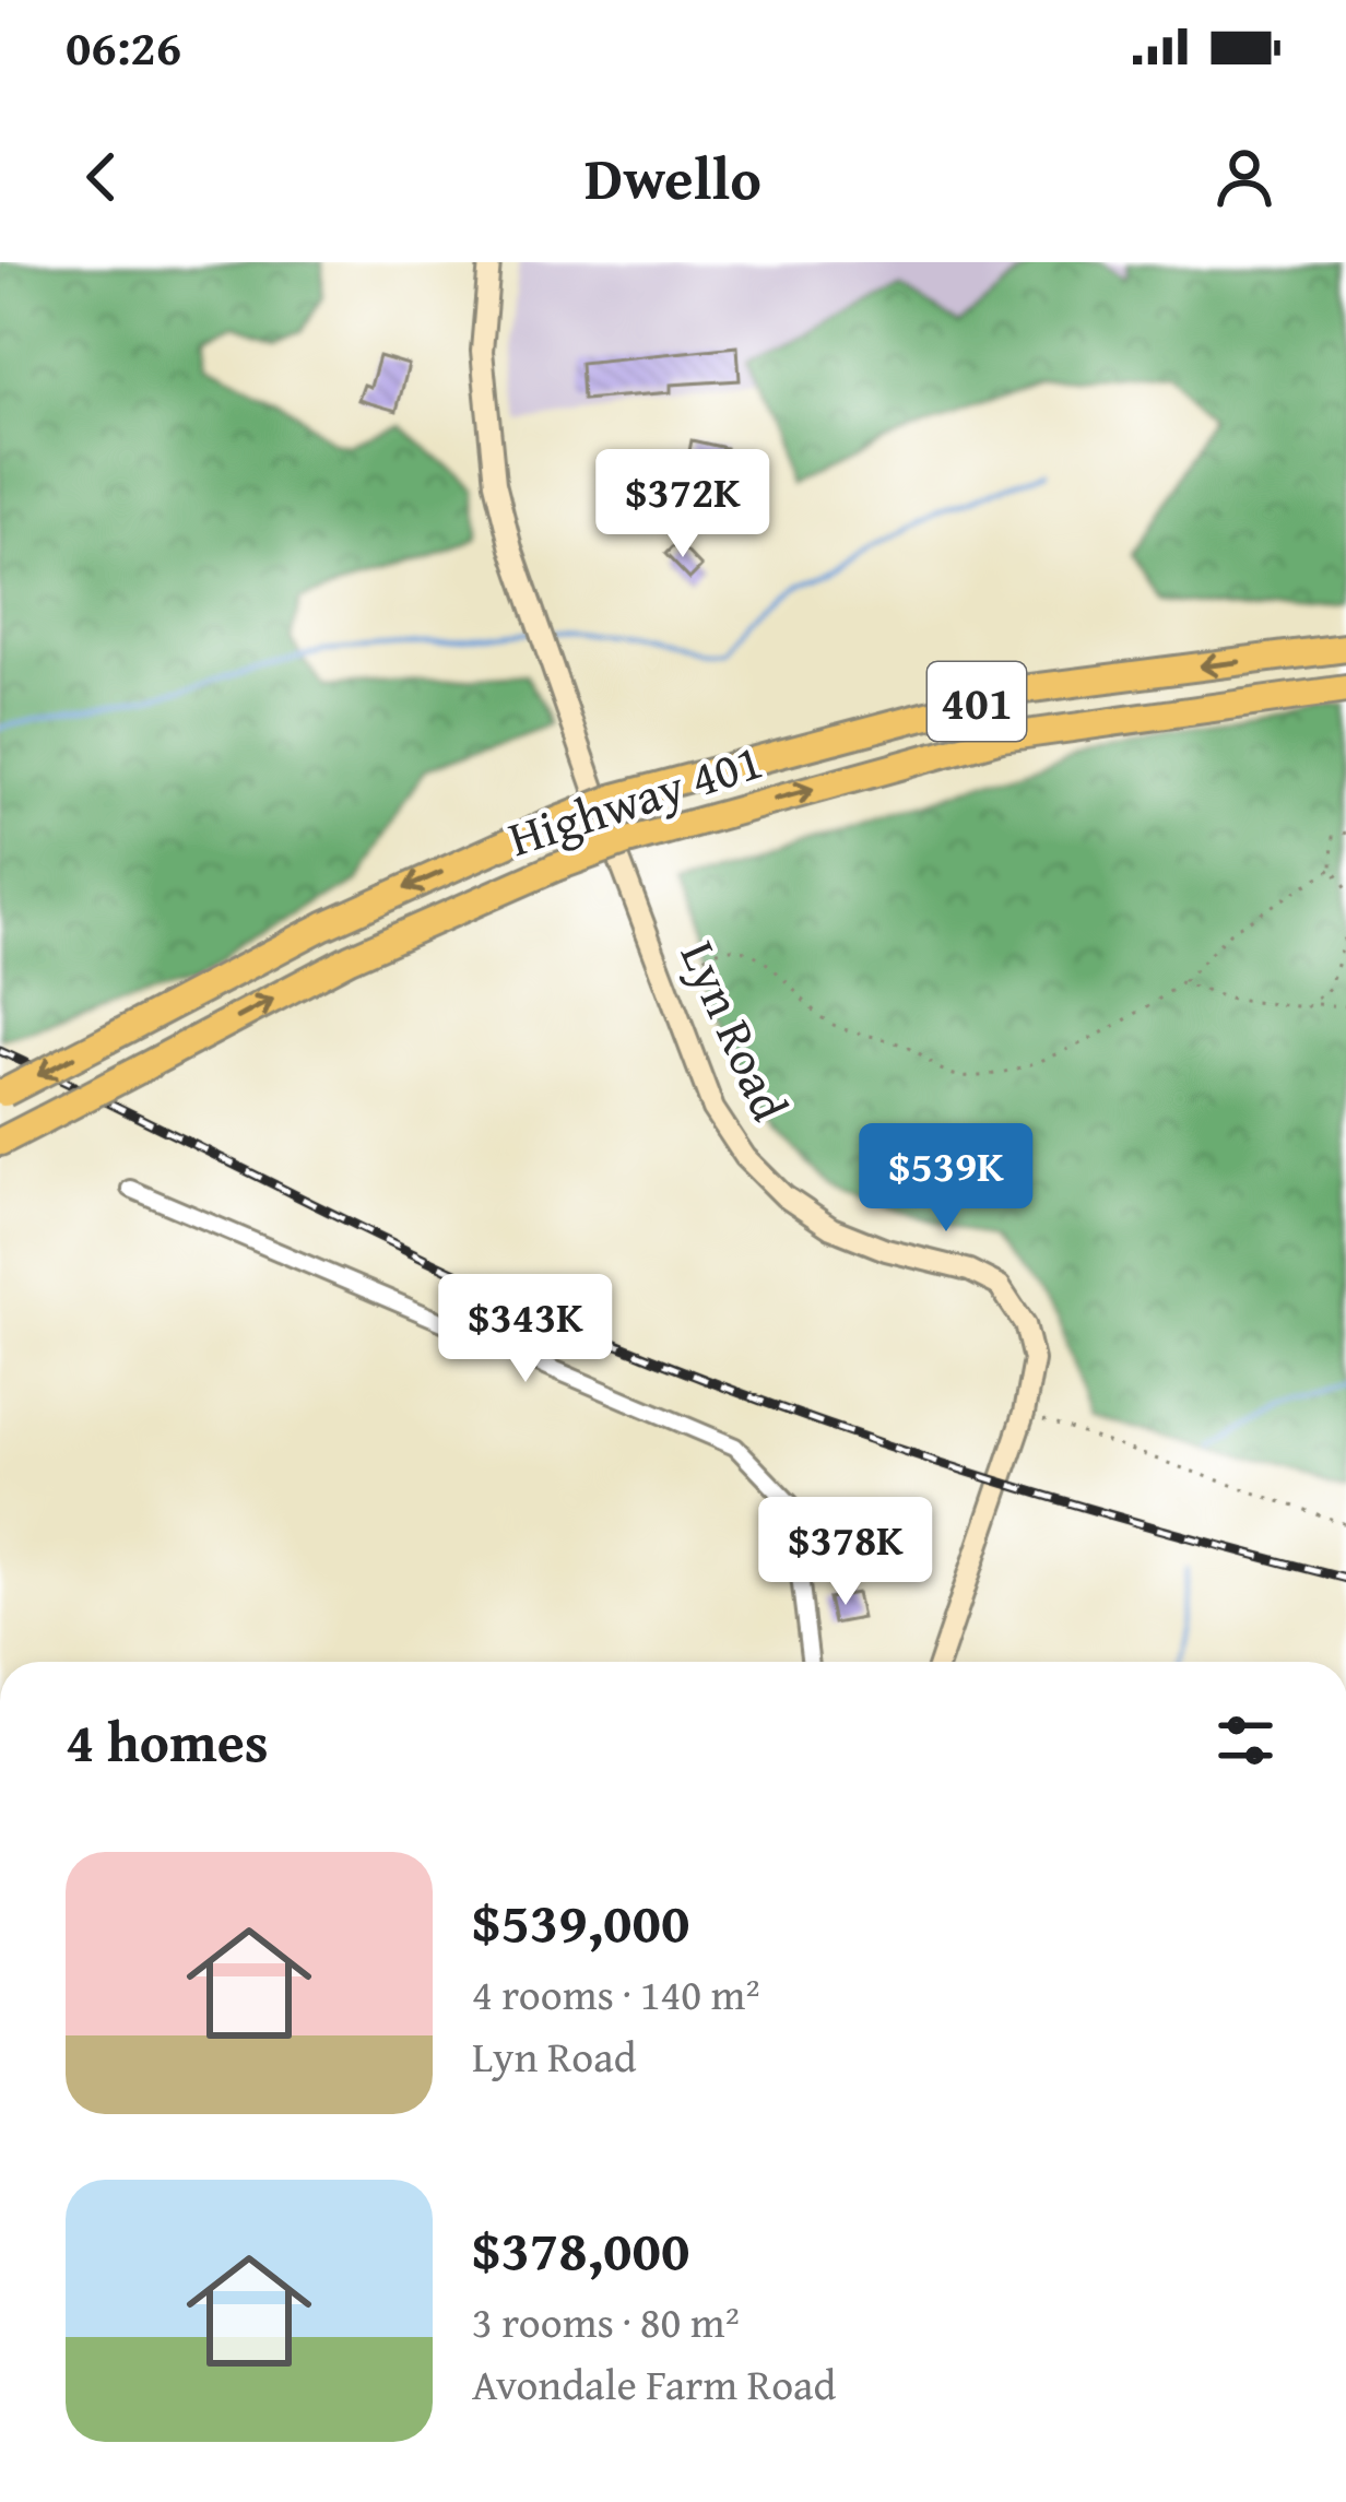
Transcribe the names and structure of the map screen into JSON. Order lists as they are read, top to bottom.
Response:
{
  "streets": {
    "highway": ["401", "Highway 401"],
    "main road": ["Lyn Road"]
  },
  "page": {
    "status": "06:26",
    "header": "Dwello",
    "price": [
      "$372K",
      "$539K",
      "$343K",
      "$378K"
    ],
    "heading": "4 homes",
    "list": [
      {
        "name": "$539,000",
        "note": "4 rooms · 140 m² · Lyn Road"
      },
      {
        "name": "$378,000",
        "note": "3 rooms · 80 m² · Avondale Farm Road"
      }
    ]
  }
}
